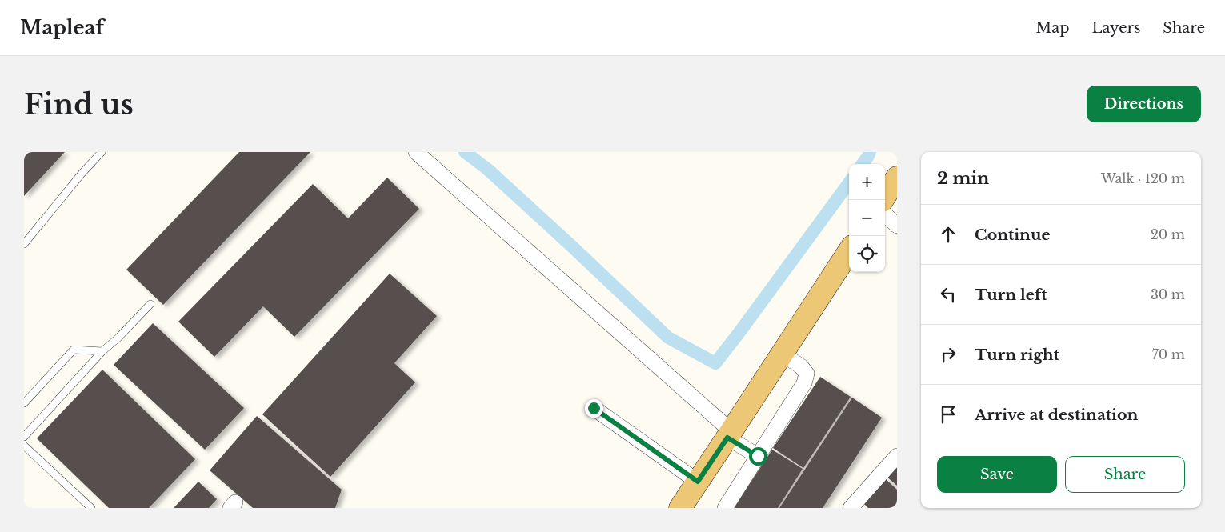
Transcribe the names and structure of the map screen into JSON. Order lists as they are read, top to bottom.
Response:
{
  "page": {
    "header": "Mapleaf",
    "nav": ["Map", "Layers", "Share"],
    "buttons": [
      "Directions",
      ["Save", "Share"]
    ],
    "title": "Find us",
    "heading": ["2 min", "Walk · 120 m"],
    "map_buttons": ["+", "−"],
    "list": [
      ["Continue", "20 m"],
      ["Turn left", "30 m"],
      ["Turn right", "70 m"],
      "Arrive at destination"
    ]
  }
}
